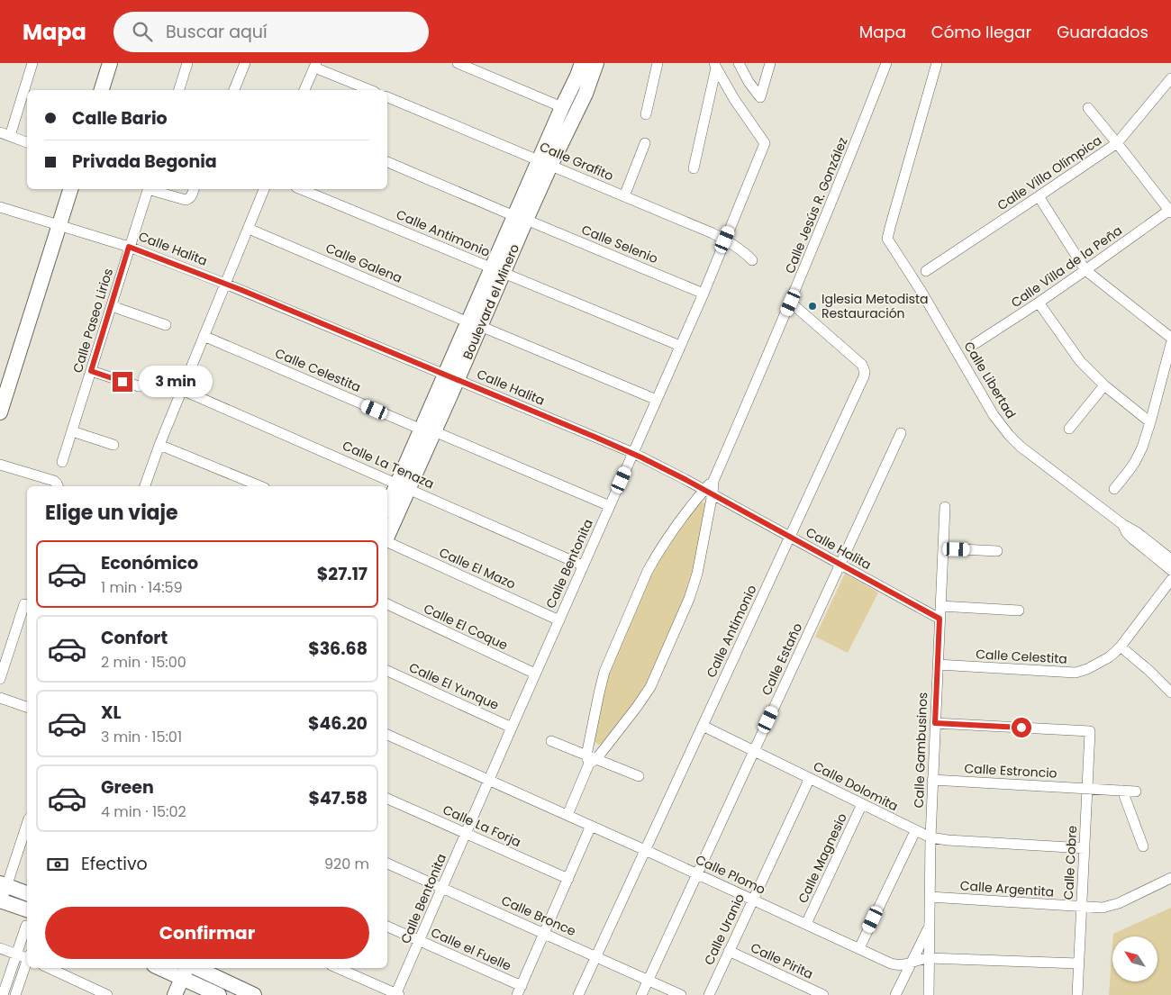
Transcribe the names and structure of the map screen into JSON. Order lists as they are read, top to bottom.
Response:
{
  "streets": {
    "street": [
      "Calle Grafito",
      "Calle Villa Olímpica",
      "Calle Jesús R. González",
      "Calle Antimonio",
      "Calle Selenio",
      "Calle Halita",
      "Calle Galena",
      "Calle Villa de la Peña",
      "Boulevard el Minero",
      "Calle Paseo Lirios",
      "Calle Celestita",
      "Calle Libertad",
      "Calle La Tenaza",
      "Calle Bentonita",
      "Calle El Mazo",
      "Calle El Coque",
      "Calle Estaño",
      "Calle El Yunque",
      "Calle Gambusinos",
      "Calle Estroncio",
      "Calle Dolomita",
      "Calle La Forja",
      "Calle Magnesio",
      "Calle Cobre",
      "Calle Plomo",
      "Calle Argentita",
      "Calle Bronce",
      "Calle Uranio",
      "Calle el Fuelle",
      "Calle Pirita"
    ]
  },
  "crossings": [
    ["Calle Grafito", "Boulevard el Minero"],
    ["Calle Grafito", "Calle Bentonita"],
    ["Calle Jesús R. González", "Calle Antimonio"],
    ["Calle Jesús R. González", "Calle Halita"],
    ["Calle Jesús R. González", "Calle Plomo"],
    ["Calle Antimonio", "Calle Halita"],
    ["Calle Antimonio", "Boulevard el Minero"],
    ["Calle Antimonio", "Calle Bentonita"],
    ["Calle Antimonio", "Calle Dolomita"],
    ["Calle Antimonio", "Calle Plomo"],
    ["Calle Antimonio", "Calle Bronce"],
    ["Calle Selenio", "Boulevard el Minero"],
    ["Calle Selenio", "Calle Bentonita"],
    ["Calle Halita", "Boulevard el Minero"],
    ["Calle Halita", "Calle Paseo Lirios"],
    ["Calle Halita", "Calle Bentonita"],
    ["Calle Halita", "Calle Estaño"],
    ["Calle Halita", "Calle Gambusinos"],
    ["Calle Galena", "Boulevard el Minero"],
    ["Calle Galena", "Calle Bentonita"],
    ["Boulevard el Minero", "Calle Celestita"],
    ["Boulevard el Minero", "Calle La Tenaza"],
    ["Calle Celestita", "Calle Bentonita"],
    ["Calle Celestita", "Calle Gambusinos"],
    ["Calle La Tenaza", "Calle Bentonita"],
    ["Calle Bentonita", "Calle El Mazo"],
    ["Calle Bentonita", "Calle El Coque"],
    ["Calle Bentonita", "Calle El Yunque"],
    ["Calle Bentonita", "Calle La Forja"],
    ["Calle Bentonita", "Calle Plomo"],
    ["Calle Bentonita", "Calle Bronce"],
    ["Calle Bentonita", "Calle el Fuelle"],
    ["Calle Estaño", "Calle Dolomita"],
    ["Calle Estaño", "Calle Plomo"],
    ["Calle Estaño", "Calle Bronce"],
    ["Calle Gambusinos", "Calle Estroncio"],
    ["Calle Gambusinos", "Calle Dolomita"],
    ["Calle Gambusinos", "Calle Cobre"],
    ["Calle Gambusinos", "Calle Plomo"],
    ["Calle Gambusinos", "Calle Argentita"],
    ["Calle Estroncio", "Calle Cobre"],
    ["Calle Dolomita", "Calle Magnesio"],
    ["Calle Dolomita", "Calle Cobre"],
    ["Calle Dolomita", "Calle Uranio"],
    ["Calle Magnesio", "Calle Plomo"],
    ["Calle Cobre", "Calle Plomo"],
    ["Calle Cobre", "Calle Argentita"],
    ["Calle Plomo", "Calle Uranio"],
    ["Calle Uranio", "Calle Pirita"]
  ],
  "places": ["Iglesia Metodista Restauración"],
  "north": "top left",
  "page": {
    "header": "Mapa",
    "search": "Buscar aquí",
    "nav": ["Mapa", "Cómo llegar", "Guardados"],
    "banner": ["Calle Bario", "Privada Begonia"],
    "bubble": "3 min",
    "heading": "Elige un viaje",
    "list": [
      {
        "name": "Económico",
        "note": "1 min · 14:59",
        "value": "$27.17"
      },
      {
        "name": "Confort",
        "note": "2 min · 15:00",
        "value": "$36.68"
      },
      {
        "name": "XL",
        "note": "3 min · 15:01",
        "value": "$46.20"
      },
      {
        "name": "Green",
        "note": "4 min · 15:02",
        "value": "$47.58"
      }
    ],
    "pay": ["Efectivo", "920 m"],
    "buttons": "Confirmar"
  }
}
